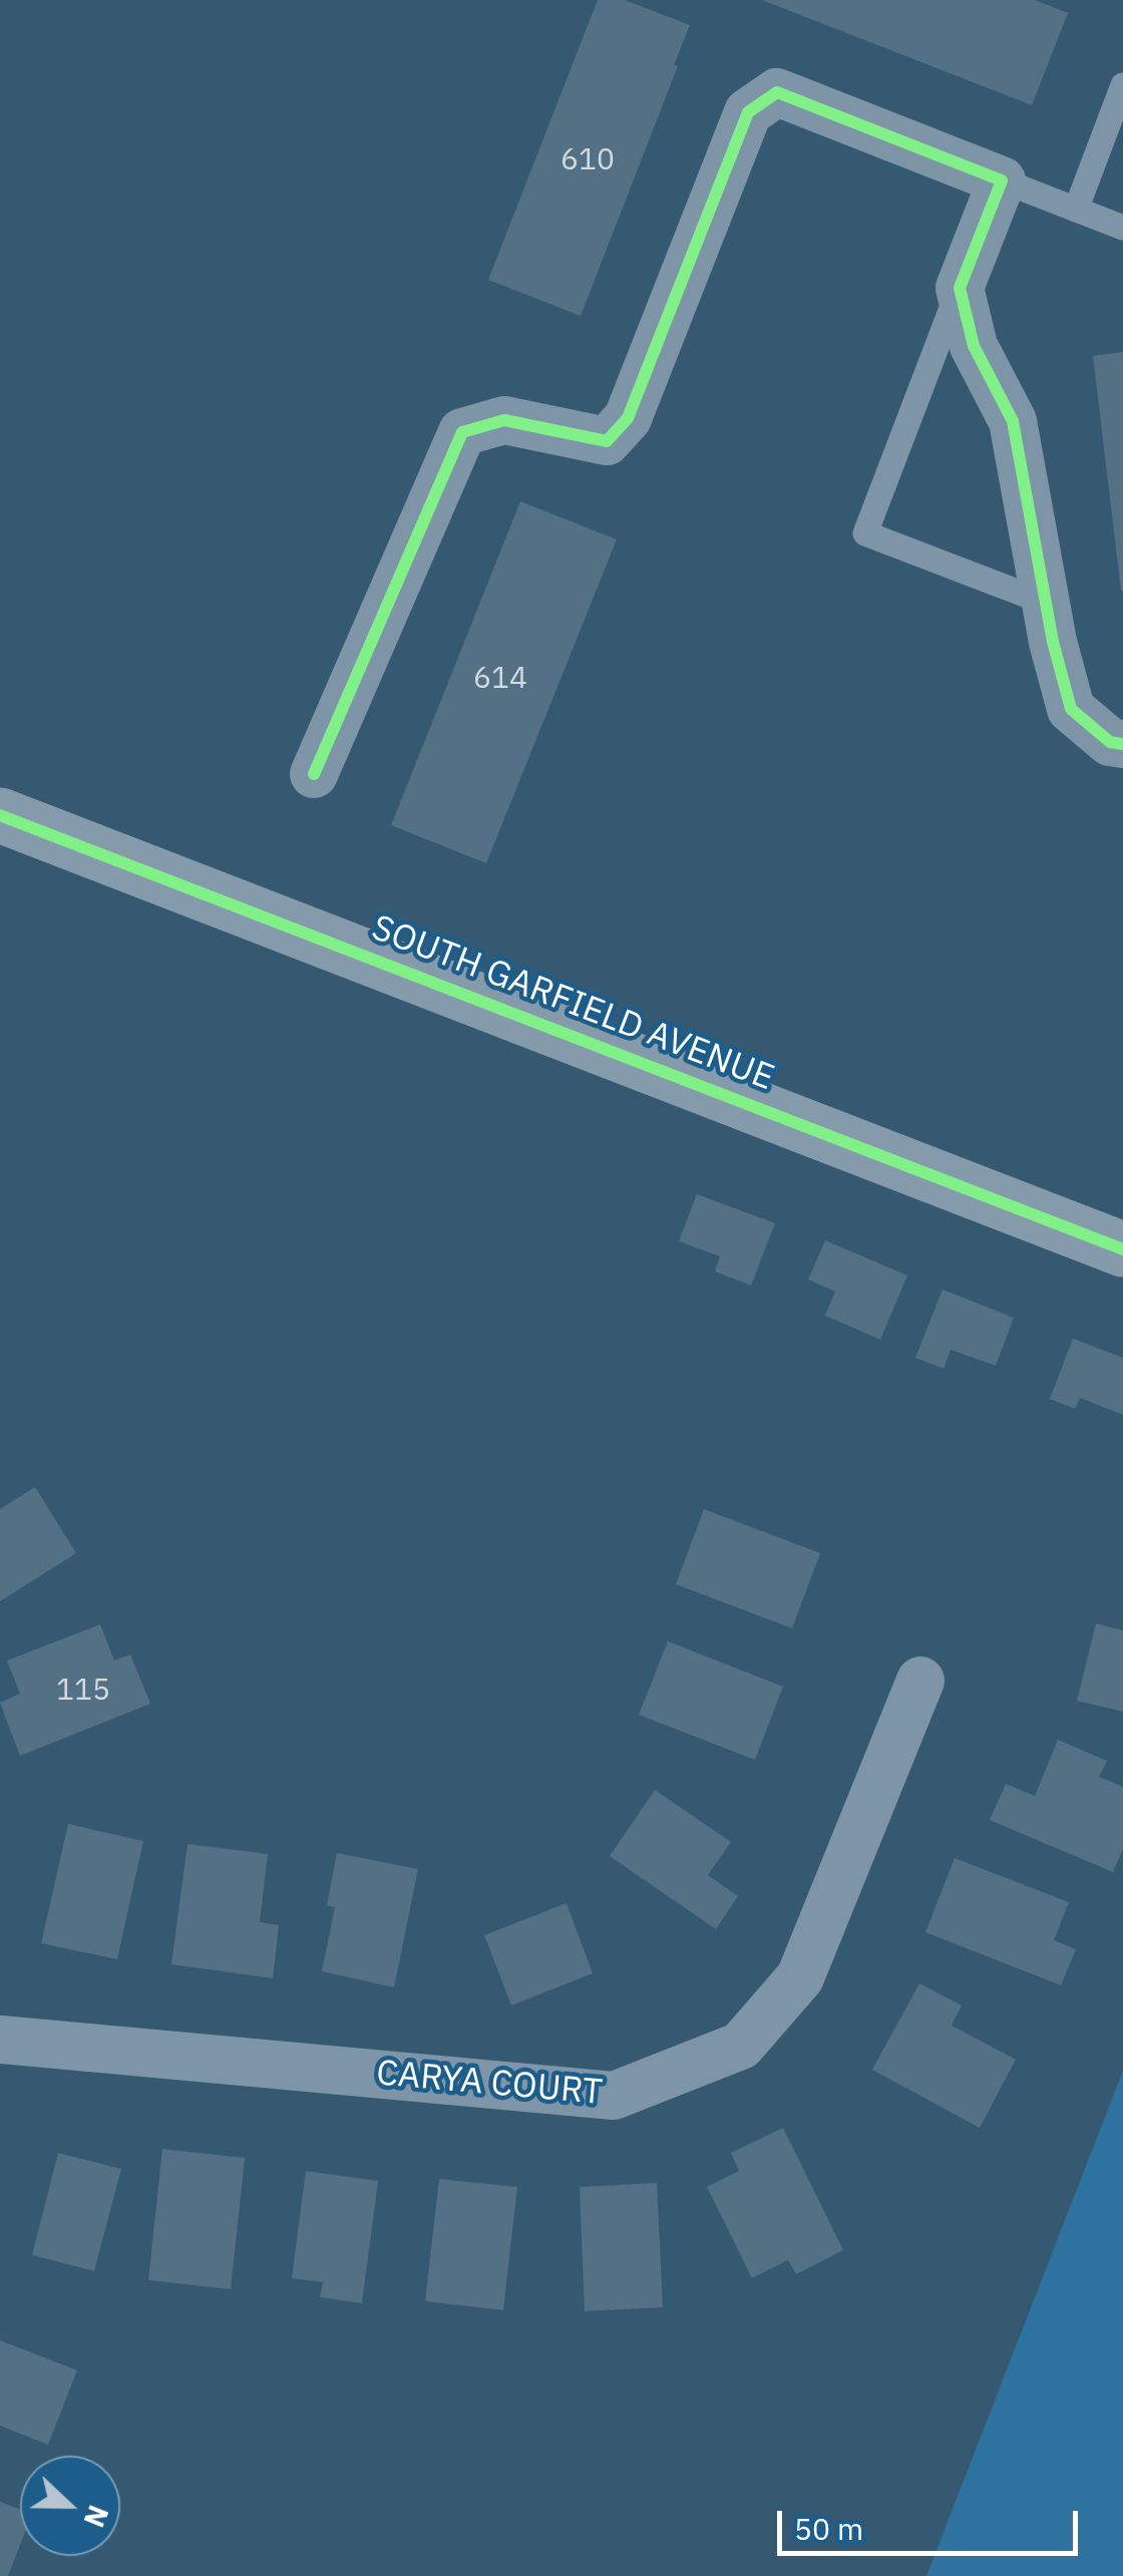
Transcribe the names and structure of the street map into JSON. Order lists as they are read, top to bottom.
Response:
{
  "streets": {
    "street": ["SOUTH GARFIELD AVENUE", "CARYA COURT"]
  },
  "house_numbers": ["610", "614", "115"],
  "scale_bar": "50 m",
  "north": "right"
}
